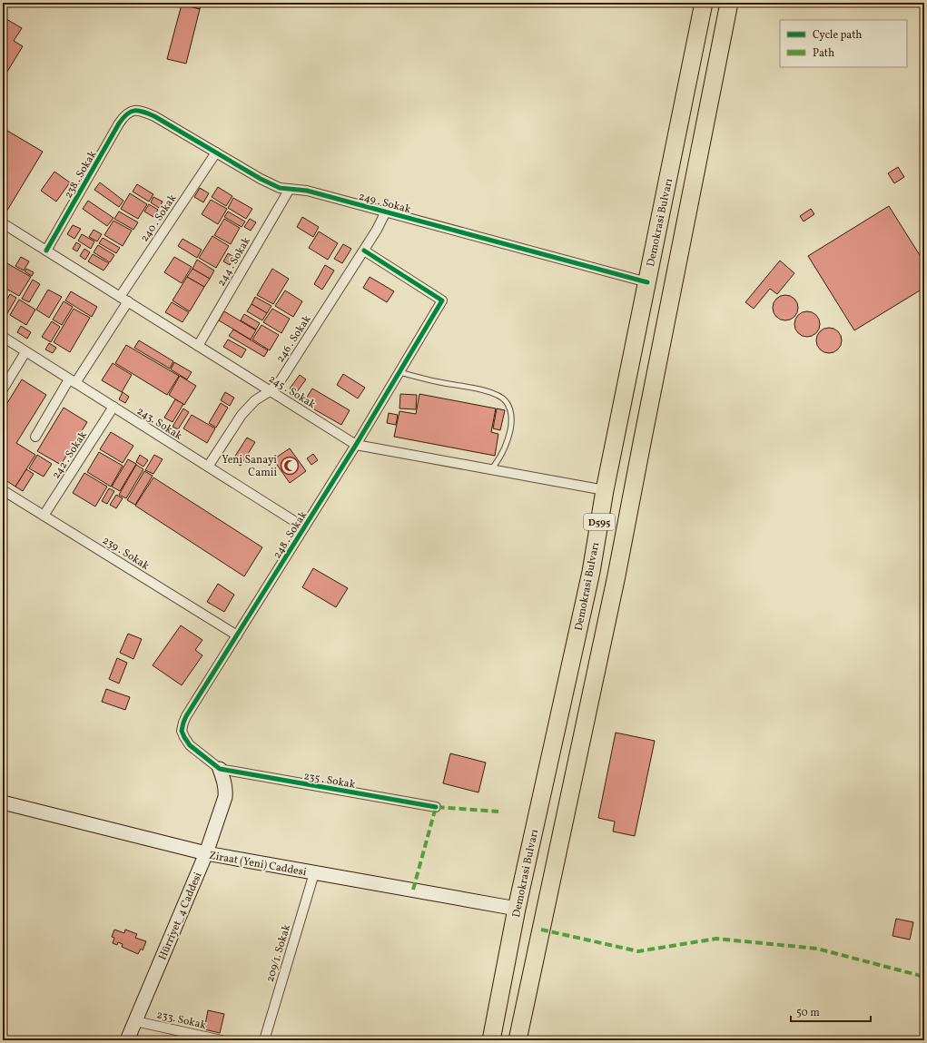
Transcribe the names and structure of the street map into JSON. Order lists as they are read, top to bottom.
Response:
{
  "streets": {
    "highway": ["Demokrasi Bulvarı", "D595"],
    "street": [
      "238 . Sokak",
      "249 . Sokak",
      "240 . Sokak",
      "244 . Sokak",
      "246 . Sokak",
      "245 . Sokak",
      "243. Sokak",
      "242 . Sokak",
      "248 . Sokak",
      "239 . Sokak",
      "235 . Sokak",
      "Ziraat (Yeni) Caddesi",
      "Hürriyet_4 Caddesi",
      "209/1. Sokak",
      "233. Sokak"
    ]
  },
  "crossings": [
    ["238 . Sokak", "249 . Sokak"],
    ["238 . Sokak", "245 . Sokak"],
    ["249 . Sokak", "240 . Sokak"],
    ["249 . Sokak", "Demokrasi Bulvarı"],
    ["249 . Sokak", "244 . Sokak"],
    ["249 . Sokak", "246 . Sokak"],
    ["240 . Sokak", "245 . Sokak"],
    ["240 . Sokak", "243. Sokak"],
    ["Demokrasi Bulvarı", "245 . Sokak"],
    ["Demokrasi Bulvarı", "Ziraat (Yeni) Caddesi"],
    ["244 . Sokak", "245 . Sokak"],
    ["246 . Sokak", "245 . Sokak"],
    ["246 . Sokak", "243. Sokak"],
    ["246 . Sokak", "248 . Sokak"],
    ["245 . Sokak", "248 . Sokak"],
    ["243. Sokak", "242 . Sokak"],
    ["243. Sokak", "248 . Sokak"],
    ["242 . Sokak", "239 . Sokak"],
    ["248 . Sokak", "239 . Sokak"],
    ["248 . Sokak", "235 . Sokak"],
    ["248 . Sokak", "Hürriyet_4 Caddesi"],
    ["235 . Sokak", "Hürriyet_4 Caddesi"],
    ["Ziraat (Yeni) Caddesi", "Hürriyet_4 Caddesi"],
    ["Ziraat (Yeni) Caddesi", "209/1. Sokak"],
    ["Hürriyet_4 Caddesi", "233. Sokak"]
  ],
  "places": {
    "mosque": ["Yeni Sanayi Camii"]
  },
  "legend": ["Cycle path", "Path"],
  "scale_bar": "50 m"
}
